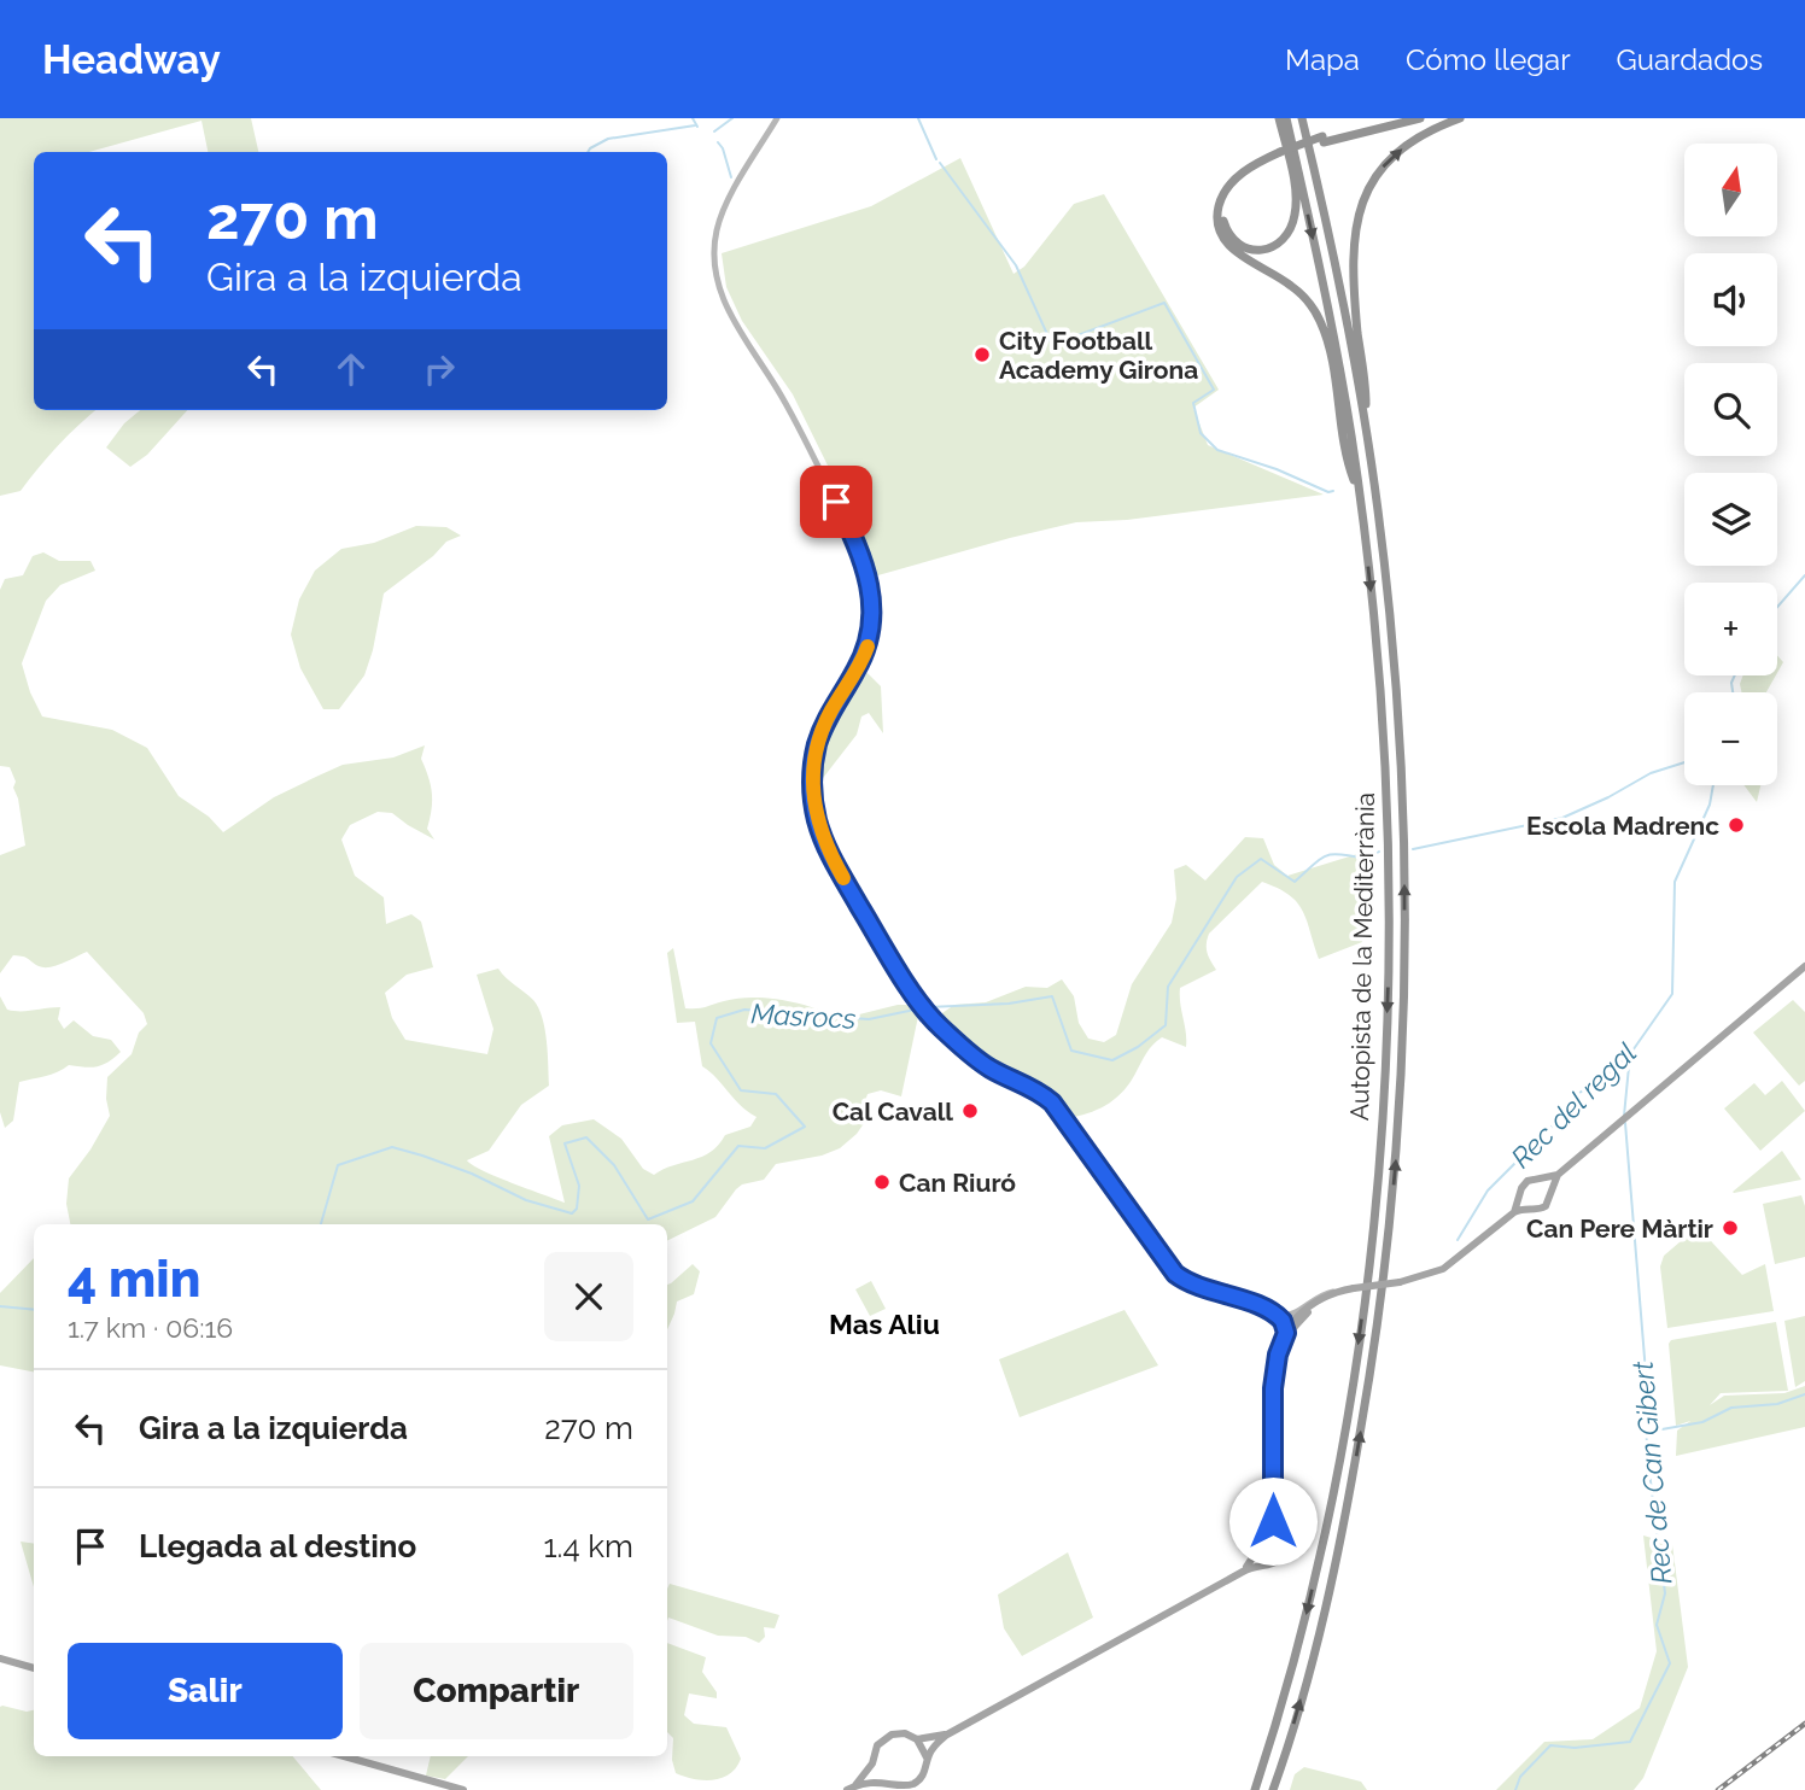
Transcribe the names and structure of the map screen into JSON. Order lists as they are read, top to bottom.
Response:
{
  "streets": {
    "highway": ["Autopista de la Mediterrània"]
  },
  "districts": ["Mas Aliu"],
  "water": ["Masrocs", "Rec del regal", "Rec de Can Gibert"],
  "places": [
    "City Football Academy Girona",
    "Escola Madrenc",
    "Cal Cavall",
    "Can Riuró",
    "Can Pere Màrtir"
  ],
  "north": "top",
  "page": {
    "header": "Headway",
    "nav": ["Mapa", "Cómo llegar", "Guardados"],
    "map_buttons": ["+", "−"],
    "turn": ["270 m", "Gira a la izquierda"],
    "heading": ["4 min", "1.7 km · 06:16"],
    "list": [
      {
        "name": "Gira a la izquierda",
        "value": "270 m"
      },
      {
        "name": "Llegada al destino",
        "value": "1.4 km"
      }
    ],
    "buttons": ["Salir", "Compartir"]
  }
}
